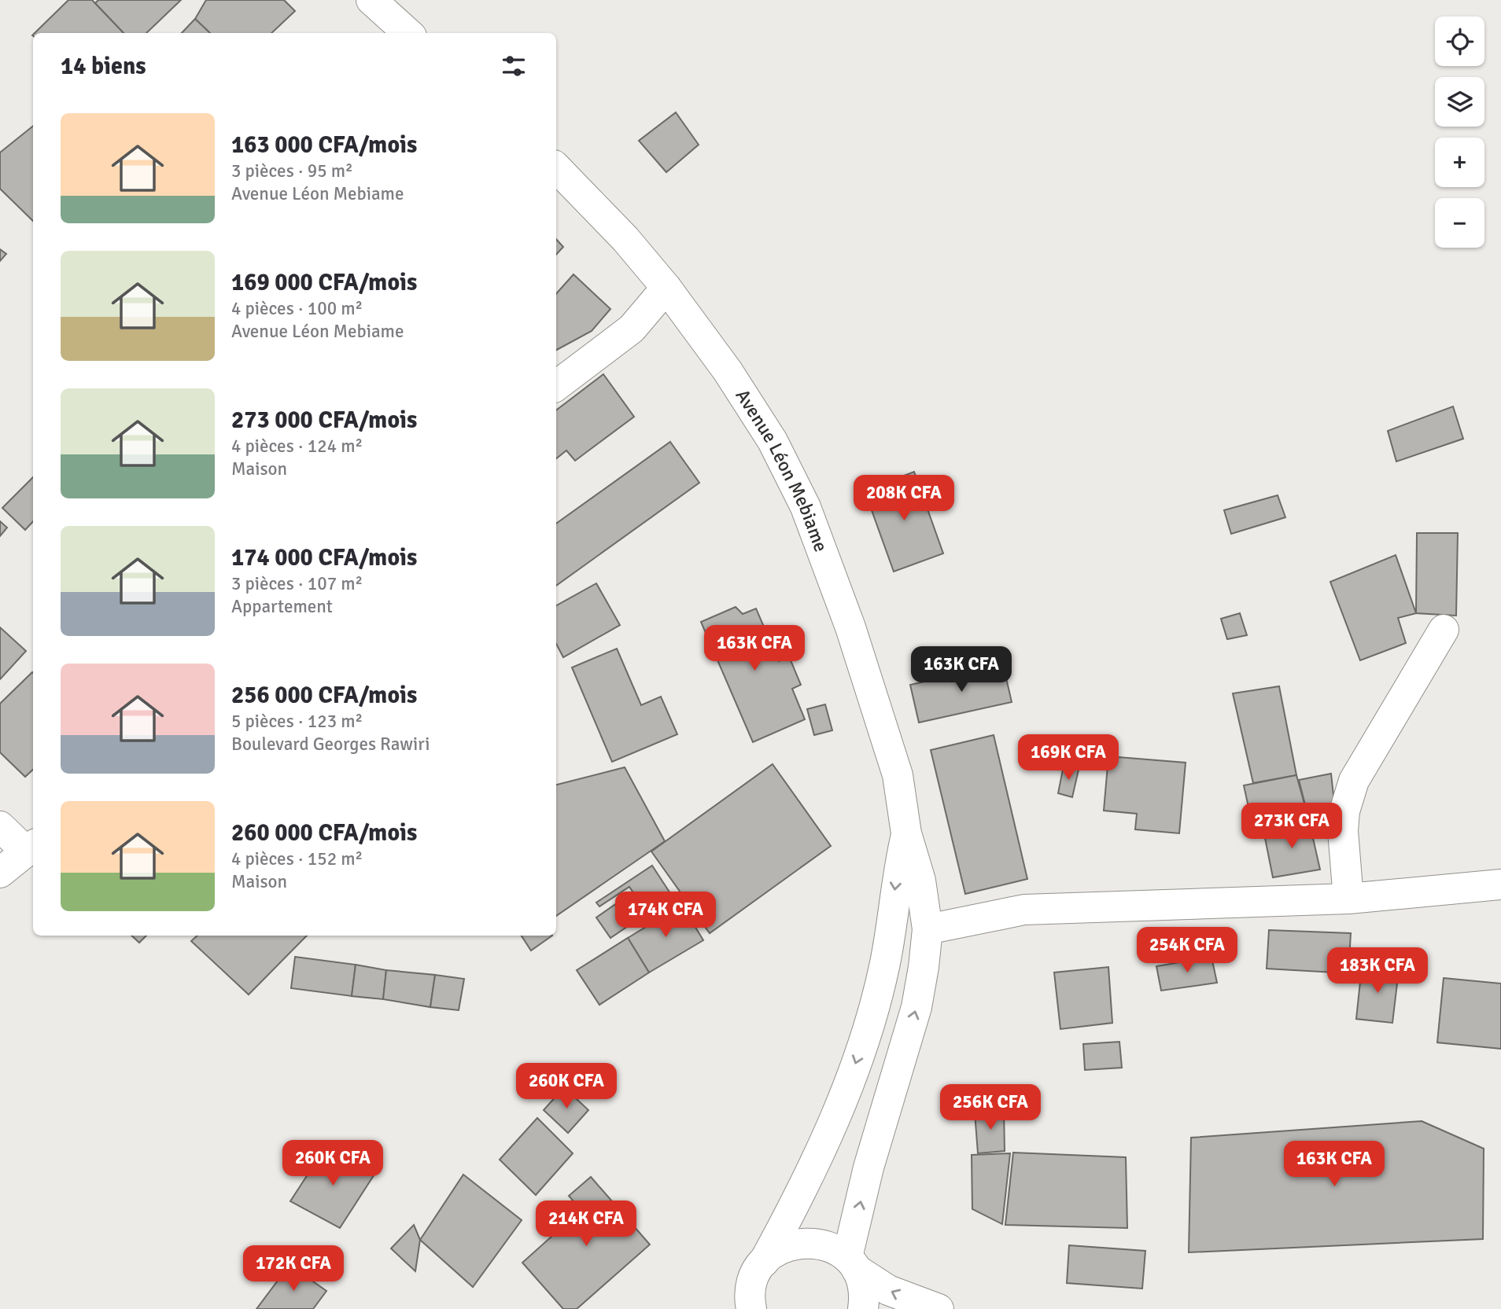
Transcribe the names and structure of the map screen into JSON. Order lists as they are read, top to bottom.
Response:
{
  "streets": {
    "street": ["Avenue Léon Mebiame"]
  },
  "page": {
    "map_buttons": ["+", "−"],
    "heading": "14 biens",
    "list": [
      {
        "name": "163 000 CFA/mois",
        "note": "3 pièces · 95 m² · Avenue Léon Mebiame"
      },
      {
        "name": "169 000 CFA/mois",
        "note": "4 pièces · 100 m² · Avenue Léon Mebiame"
      },
      {
        "name": "273 000 CFA/mois",
        "note": "4 pièces · 124 m² · Maison"
      },
      {
        "name": "174 000 CFA/mois",
        "note": "3 pièces · 107 m² · Appartement"
      },
      {
        "name": "256 000 CFA/mois",
        "note": "5 pièces · 123 m² · Boulevard Georges Rawiri"
      },
      {
        "name": "260 000 CFA/mois",
        "note": "4 pièces · 152 m² · Maison"
      }
    ],
    "price": [
      "208K CFA",
      "163K CFA",
      "163K CFA",
      "169K CFA",
      "273K CFA",
      "174K CFA",
      "254K CFA",
      "183K CFA",
      "260K CFA",
      "256K CFA",
      "260K CFA",
      "163K CFA",
      "214K CFA",
      "172K CFA"
    ]
  }
}
